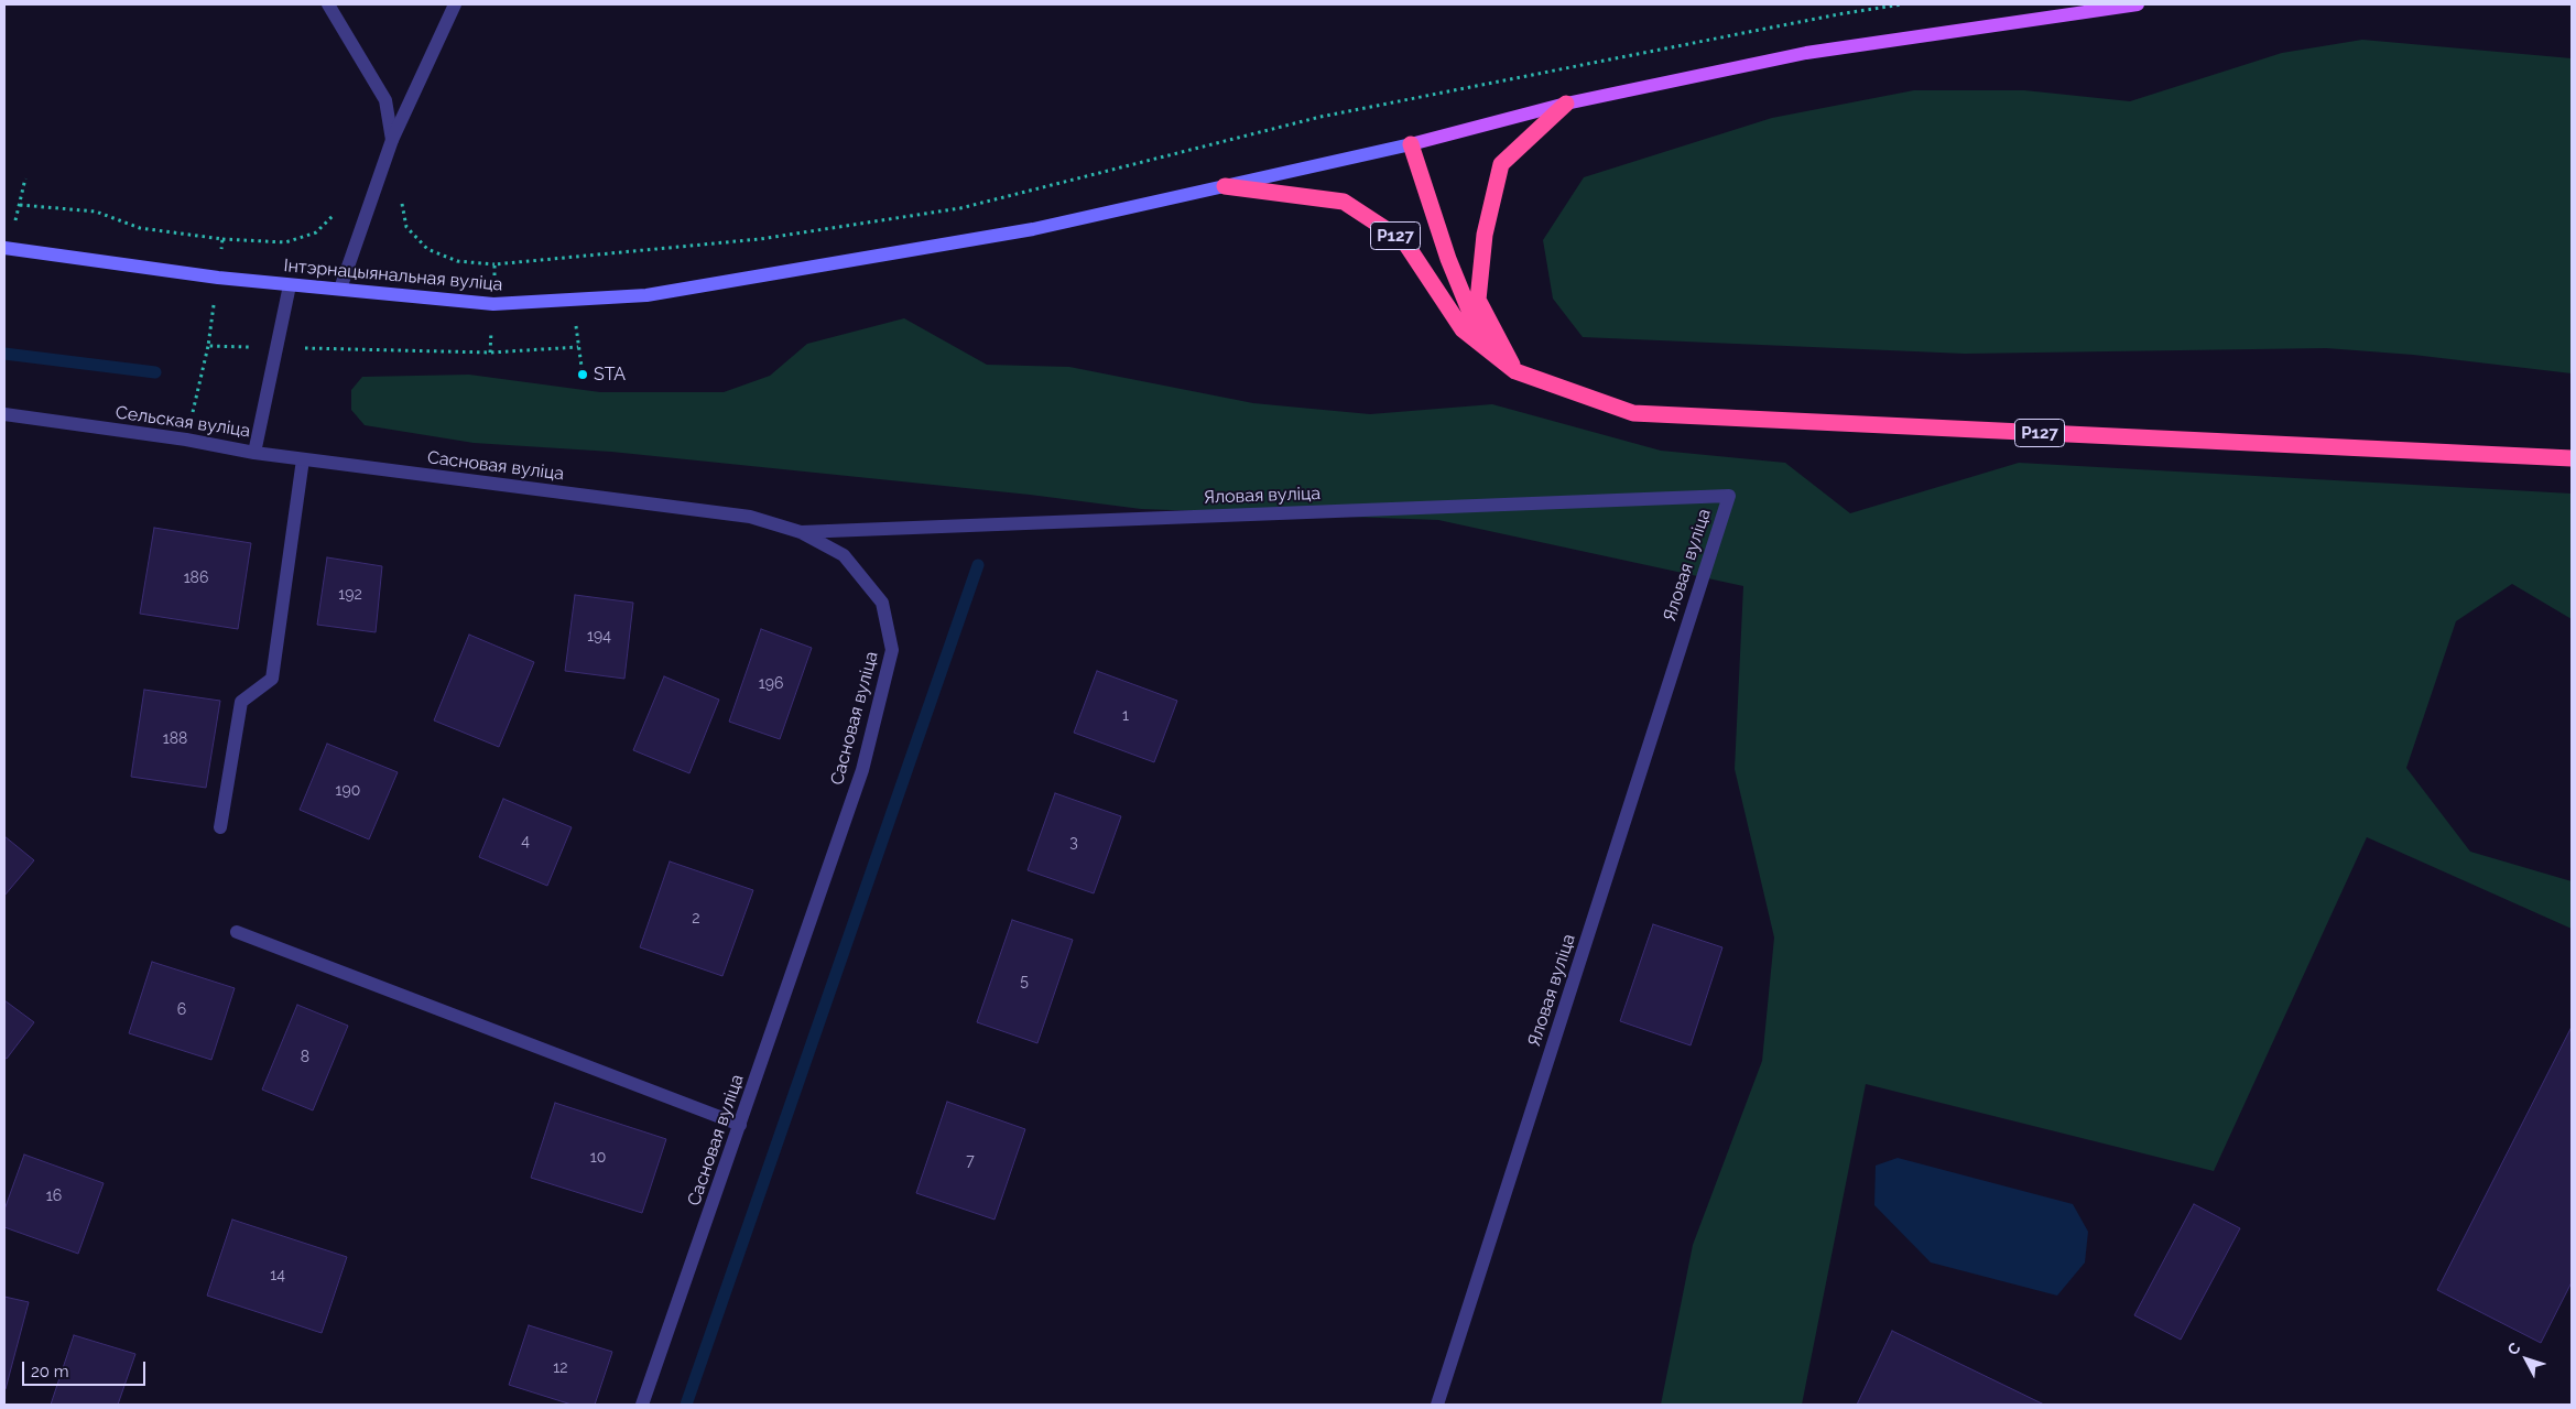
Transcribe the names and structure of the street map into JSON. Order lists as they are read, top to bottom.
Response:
{
  "streets": {
    "highway": ["Р127"],
    "main road": ["Інтэрнацыянальная вуліца"],
    "street": ["Сельская вуліца", "Сасновая вуліца", "Яловая вуліца"]
  },
  "crossings": [
    ["Р127", "Інтэрнацыянальная вуліца"],
    ["Інтэрнацыянальная вуліца", "Сельская вуліца"],
    ["Сельская вуліца", "Сасновая вуліца"],
    ["Сасновая вуліца", "Яловая вуліца"]
  ],
  "places": ["STA"],
  "house_numbers": [
    "186",
    "192",
    "194",
    "196",
    "1",
    "188",
    "190",
    "4",
    "3",
    "2",
    "5",
    "6",
    "8",
    "10",
    "7",
    "16",
    "14",
    "12"
  ],
  "scale_bar": "20 m",
  "north": "top left"
}
